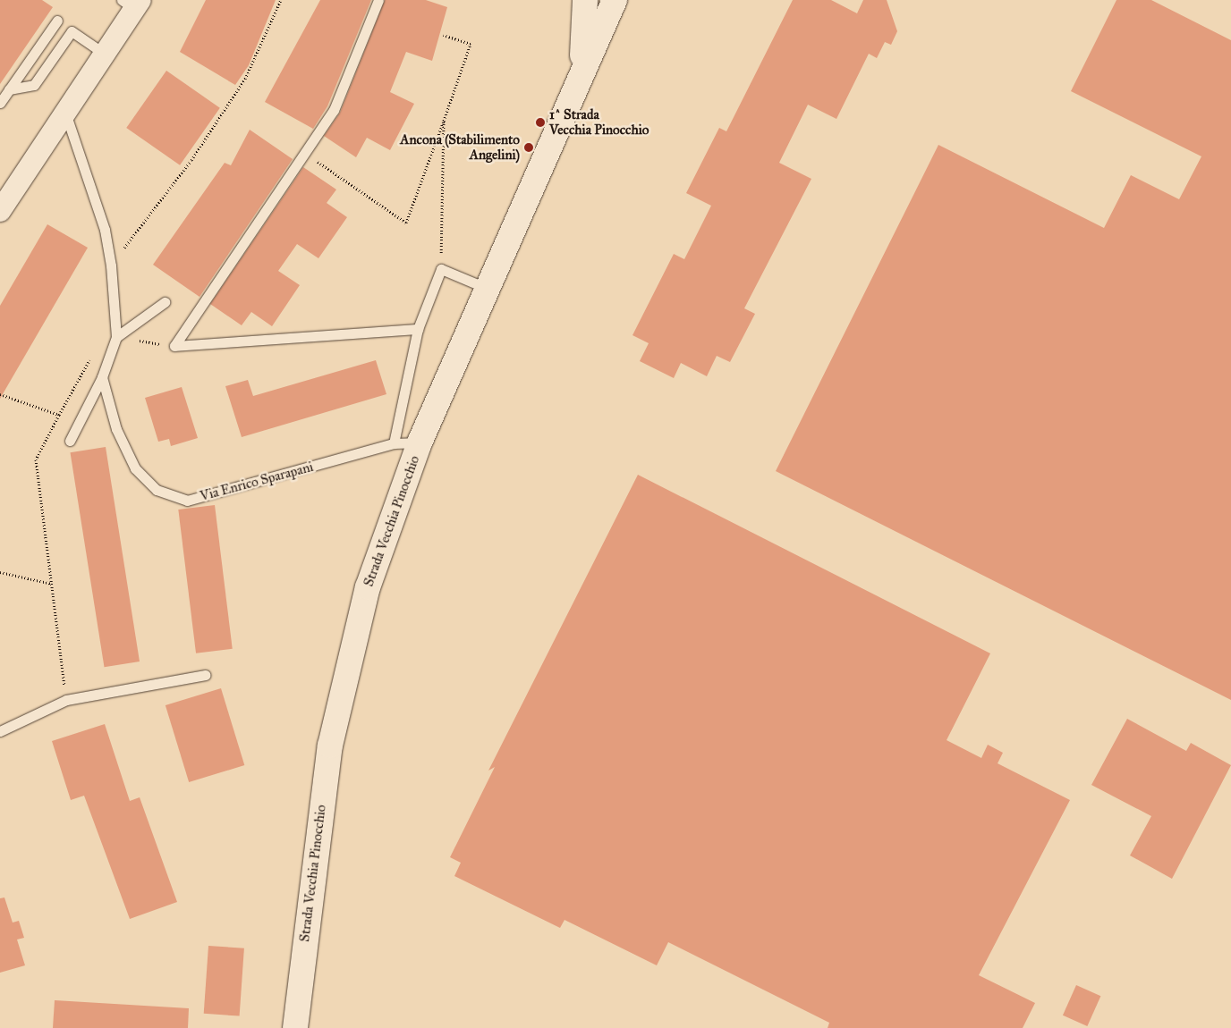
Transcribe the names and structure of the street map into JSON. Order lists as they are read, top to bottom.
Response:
{
  "streets": {
    "street": ["Strada Vecchia Pinocchio"],
    "lane": ["Via Enrico Sparapani"]
  },
  "crossings": [
    ["Via Enrico Sparapani", "Strada Vecchia Pinocchio"]
  ],
  "places": ["1^ Strada Vecchia Pinocchio", "Ancona (Stabilimento Angelini)"]
}
